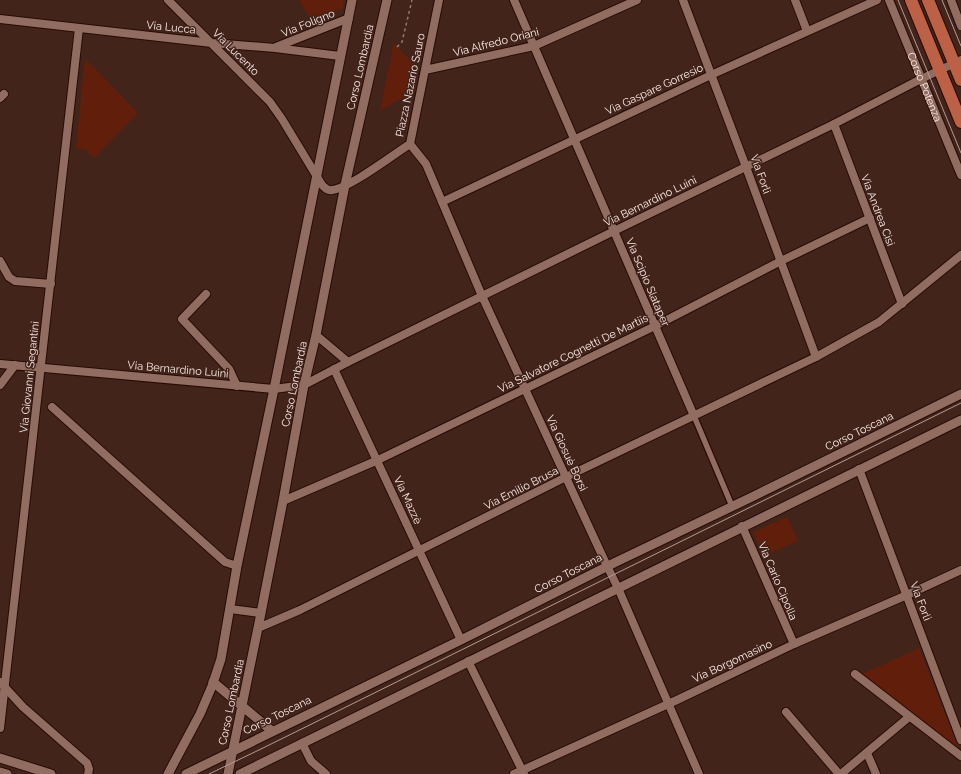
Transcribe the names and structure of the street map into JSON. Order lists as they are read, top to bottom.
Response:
{
  "streets": {
    "main road": ["Corso Potenza"],
    "street": [
      "Via Foligno",
      "Via Lucca",
      "Via Alfredo Oriani",
      "Via Lucento",
      "Corso Lombardia",
      "Piazza Nazario Sauro",
      "Via Gaspare Gorresio",
      "Via Forlì",
      "Via Bernardino Luini",
      "Via Andrea Cisi",
      "Via Scipio Slataper",
      "Via Salvatore Cognetti De Martiis",
      "Via Giovanni Segantini",
      "Corso Toscana",
      "Via Giosuè Borsi",
      "Via Emilio Brusa",
      "Via Mazzè",
      "Via Carlo Cipolla",
      "Via Borgomasino"
    ]
  },
  "crossings": [
    ["Via Foligno", "Via Lucca"],
    ["Via Foligno", "Corso Lombardia"],
    ["Via Lucca", "Via Lucento"],
    ["Via Lucca", "Corso Lombardia"],
    ["Via Lucca", "Via Giovanni Segantini"],
    ["Via Alfredo Oriani", "Piazza Nazario Sauro"],
    ["Via Alfredo Oriani", "Via Scipio Slataper"],
    ["Via Lucento", "Piazza Nazario Sauro"],
    ["Corso Lombardia", "Piazza Nazario Sauro"],
    ["Corso Lombardia", "Via Bernardino Luini"],
    ["Corso Lombardia", "Via Salvatore Cognetti De Martiis"],
    ["Corso Lombardia", "Corso Toscana"],
    ["Corso Lombardia", "Via Emilio Brusa"],
    ["Piazza Nazario Sauro", "Via Giosuè Borsi"],
    ["Corso Potenza", "Via Bernardino Luini"],
    ["Via Gaspare Gorresio", "Via Forlì"],
    ["Via Gaspare Gorresio", "Via Scipio Slataper"],
    ["Via Gaspare Gorresio", "Via Giosuè Borsi"],
    ["Via Forlì", "Via Bernardino Luini"],
    ["Via Forlì", "Via Salvatore Cognetti De Martiis"],
    ["Via Forlì", "Via Emilio Brusa"],
    ["Via Forlì", "Via Borgomasino"],
    ["Via Bernardino Luini", "Via Andrea Cisi"],
    ["Via Bernardino Luini", "Via Scipio Slataper"],
    ["Via Bernardino Luini", "Via Giovanni Segantini"],
    ["Via Bernardino Luini", "Via Giosuè Borsi"],
    ["Via Bernardino Luini", "Via Mazzè"],
    ["Via Andrea Cisi", "Via Salvatore Cognetti De Martiis"],
    ["Via Andrea Cisi", "Via Emilio Brusa"],
    ["Via Scipio Slataper", "Via Salvatore Cognetti De Martiis"],
    ["Via Scipio Slataper", "Corso Toscana"],
    ["Via Scipio Slataper", "Via Emilio Brusa"],
    ["Via Salvatore Cognetti De Martiis", "Via Giosuè Borsi"],
    ["Via Salvatore Cognetti De Martiis", "Via Mazzè"],
    ["Corso Toscana", "Via Giosuè Borsi"],
    ["Corso Toscana", "Via Mazzè"],
    ["Via Giosuè Borsi", "Via Emilio Brusa"],
    ["Via Giosuè Borsi", "Via Borgomasino"],
    ["Via Emilio Brusa", "Via Mazzè"],
    ["Via Carlo Cipolla", "Via Borgomasino"]
  ]
}
